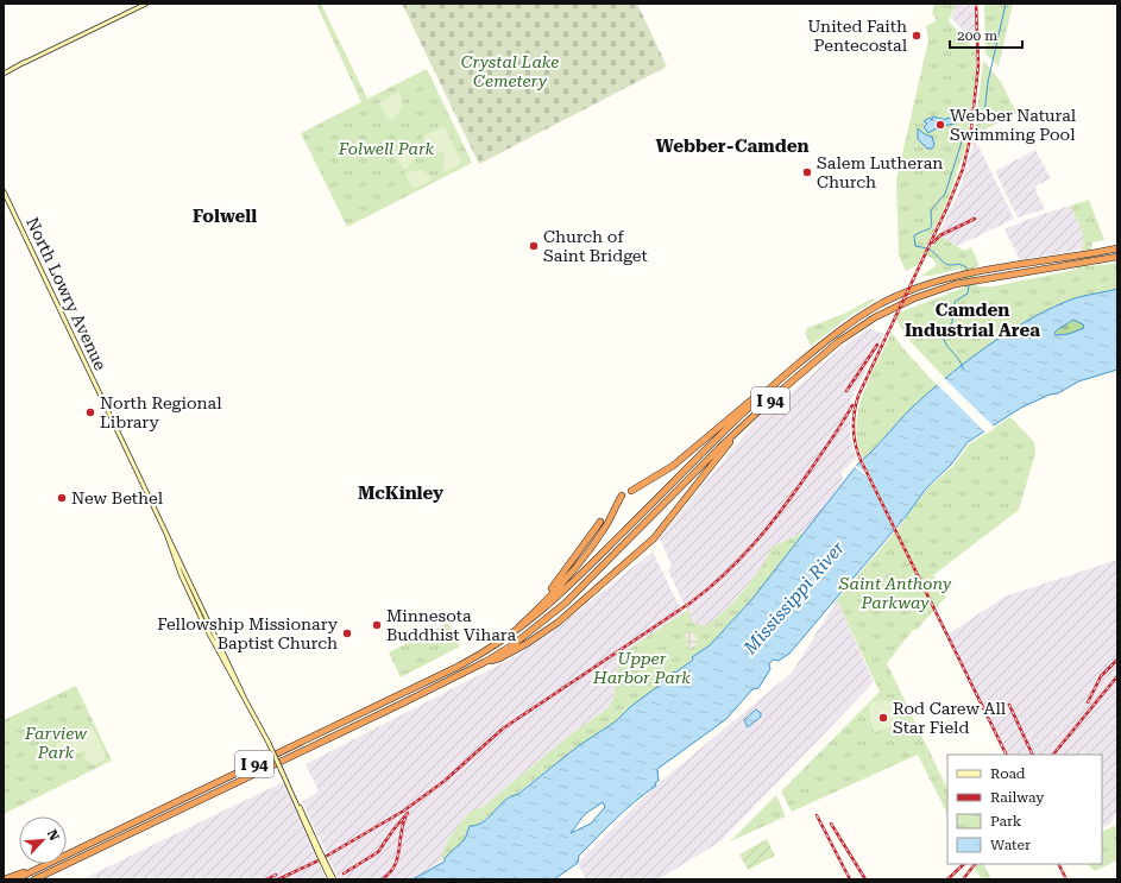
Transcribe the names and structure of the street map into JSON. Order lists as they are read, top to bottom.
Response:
{
  "streets": {
    "highway": ["I 94"],
    "main road": ["North Lowry Avenue"]
  },
  "districts": [
    "Webber-Camden",
    "Folwell",
    "Camden Industrial Area",
    "McKinley"
  ],
  "water": ["Mississippi River"],
  "parks": [
    "Crystal Lake Cemetery",
    "Folwell Park",
    "Saint Anthony Parkway",
    "Upper Harbor Park",
    "Farview Park"
  ],
  "places": [
    "United Faith Pentecostal",
    "Webber Natural Swimming Pool",
    "Salem Lutheran Church",
    "Church of Saint Bridget",
    "North Regional Library",
    "New Bethel",
    "Minnesota Buddhist Vihara",
    "Fellowship Missionary Baptist Church",
    "Rod Carew All Star Field"
  ],
  "legend": [
    "Road",
    "Railway",
    "Park",
    "Water"
  ],
  "scale_bar": "200 m",
  "north": "top right"
}
